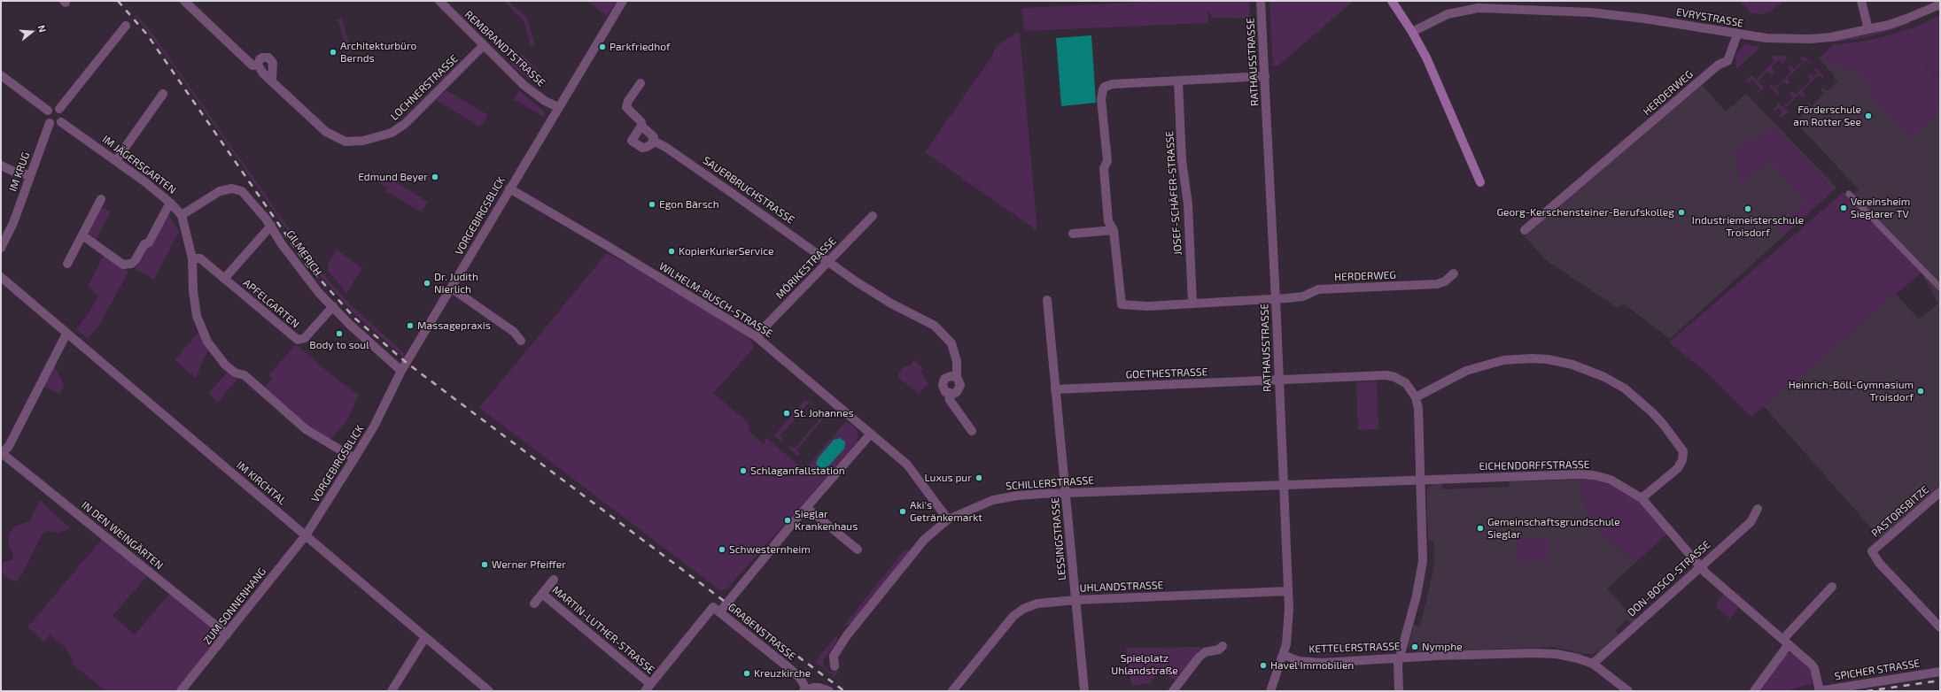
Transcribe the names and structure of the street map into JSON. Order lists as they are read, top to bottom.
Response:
{
  "streets": {
    "street": [
      "EVRYSTRASSE",
      "REMBRANDTSTRASSE",
      "RATHAUSSTRASSE",
      "LOCHNERSTRASSE",
      "HERDERWEG",
      "IM JÄGERSGARTEN",
      "IM KRUG",
      "SAUERBRUCHSTRASSE",
      "JOSEF-SCHÄFER-STRASSE",
      "VORGEBIRGSBLICK",
      "GILMERICH",
      "MÖRIKESTRASSE",
      "WILHELM-BUSCH-STRASSE",
      "APFELGARTEN",
      "GOETHESTRASSE",
      "EICHENDORFFSTRASSE",
      "IM KIRCHTAL",
      "SCHILLERSTRASSE",
      "PASTORSBITZE",
      "IN DEN WEINGÄRTEN",
      "LESSINGSTRASSE",
      "DON-BOSCO-STRASSE",
      "UHLANDSTRASSE",
      "ZUM SONNENHANG",
      "MARTIN-LUTHER-STRASSE",
      "GRABENSTRASSE",
      "KETTELERSTRASSE",
      "SPICHER STRASSE"
    ]
  },
  "crossings": [
    ["EVRYSTRASSE", "HERDERWEG"],
    ["REMBRANDTSTRASSE", "LOCHNERSTRASSE"],
    ["REMBRANDTSTRASSE", "VORGEBIRGSBLICK"],
    ["RATHAUSSTRASSE", "HERDERWEG"],
    ["RATHAUSSTRASSE", "GOETHESTRASSE"],
    ["RATHAUSSTRASSE", "EICHENDORFFSTRASSE"],
    ["RATHAUSSTRASSE", "SCHILLERSTRASSE"],
    ["RATHAUSSTRASSE", "UHLANDSTRASSE"],
    ["RATHAUSSTRASSE", "KETTELERSTRASSE"],
    ["HERDERWEG", "JOSEF-SCHÄFER-STRASSE"],
    ["IM JÄGERSGARTEN", "IM KRUG"],
    ["IM JÄGERSGARTEN", "VORGEBIRGSBLICK"],
    ["IM JÄGERSGARTEN", "GILMERICH"],
    ["IM JÄGERSGARTEN", "APFELGARTEN"],
    ["SAUERBRUCHSTRASSE", "MÖRIKESTRASSE"],
    ["VORGEBIRGSBLICK", "GILMERICH"],
    ["VORGEBIRGSBLICK", "WILHELM-BUSCH-STRASSE"],
    ["VORGEBIRGSBLICK", "IM KIRCHTAL"],
    ["VORGEBIRGSBLICK", "ZUM SONNENHANG"],
    ["GILMERICH", "APFELGARTEN"],
    ["MÖRIKESTRASSE", "WILHELM-BUSCH-STRASSE"],
    ["WILHELM-BUSCH-STRASSE", "SCHILLERSTRASSE"],
    ["WILHELM-BUSCH-STRASSE", "MARTIN-LUTHER-STRASSE"],
    ["GOETHESTRASSE", "LESSINGSTRASSE"],
    ["EICHENDORFFSTRASSE", "SCHILLERSTRASSE"],
    ["EICHENDORFFSTRASSE", "DON-BOSCO-STRASSE"],
    ["EICHENDORFFSTRASSE", "SPICHER STRASSE"],
    ["IM KIRCHTAL", "ZUM SONNENHANG"],
    ["SCHILLERSTRASSE", "LESSINGSTRASSE"],
    ["IN DEN WEINGÄRTEN", "ZUM SONNENHANG"],
    ["LESSINGSTRASSE", "UHLANDSTRASSE"],
    ["DON-BOSCO-STRASSE", "KETTELERSTRASSE"],
    ["MARTIN-LUTHER-STRASSE", "GRABENSTRASSE"]
  ],
  "parks": ["Spielplatz Uhlandstraße"],
  "places": [
    "Parkfriedhof",
    "Architekturbüro Bernds",
    "Förderschule am Rotter See",
    "Edmund Beyer",
    "Egon Bärsch",
    "Vereinsheim Sieglarer TV",
    "Industriemeisterschule Troisdorf",
    "Georg-Kerschensteiner-Berufskolleg",
    "KopierKurierService",
    "Dr. Judith Nierlich",
    "Massagepraxis",
    "Body to soul",
    "Heinrich-Böll-Gymnasium Troisdorf",
    "St. Johannes",
    "Schlaganfallstation",
    "Luxus pur",
    "Aki's Getränkemarkt",
    "Sieglar Krankenhaus",
    "Gemeinschaftsgrundschule Sieglar",
    "Schwesternheim",
    "Werner Pfeiffer",
    "Nymphe",
    "Havel Immobilien",
    "Kreuzkirche"
  ],
  "north": "right"
}
